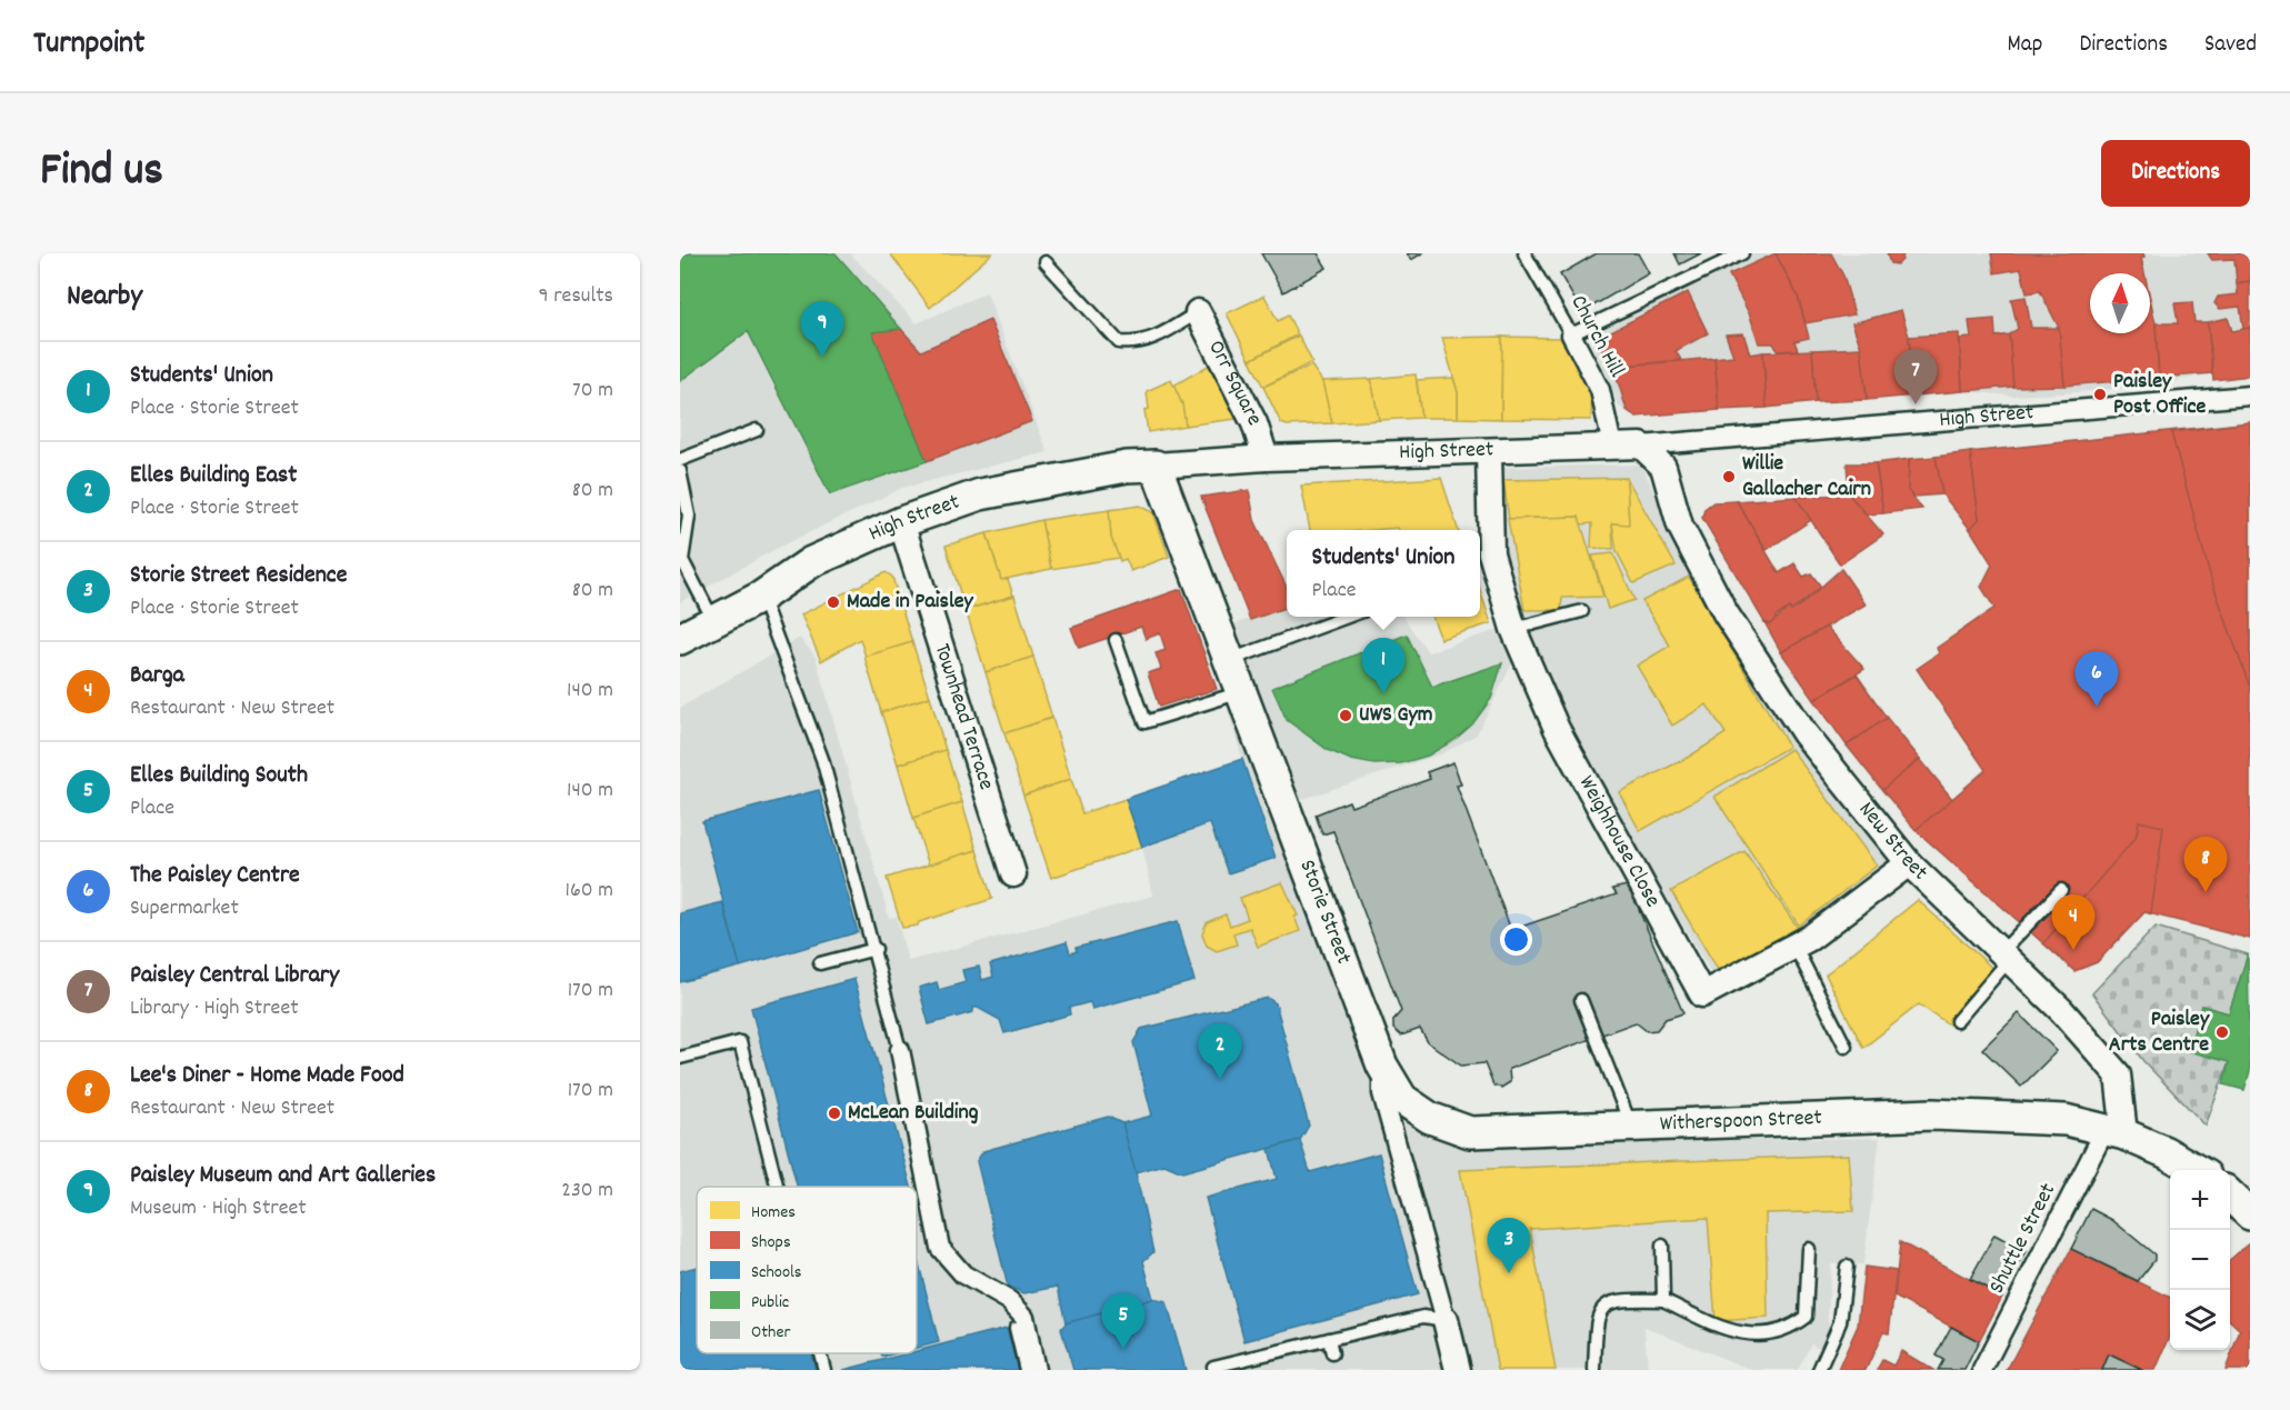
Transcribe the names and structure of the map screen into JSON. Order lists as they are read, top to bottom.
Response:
{
  "streets": {
    "street": [
      "Church Hill",
      "Orr Square",
      "High Street",
      "Townhead Terrace",
      "New Street",
      "Weighhouse Close",
      "Storie Street",
      "Witherspoon Street",
      "Shuttle Street"
    ]
  },
  "crossings": [
    ["Church Hill", "High Street"],
    ["Orr Square", "High Street"],
    ["High Street", "Townhead Terrace"],
    ["High Street", "New Street"],
    ["High Street", "Weighhouse Close"],
    ["High Street", "Storie Street"],
    ["New Street", "Weighhouse Close"],
    ["New Street", "Witherspoon Street"],
    ["New Street", "Shuttle Street"],
    ["Storie Street", "Witherspoon Street"],
    ["Witherspoon Street", "Shuttle Street"]
  ],
  "places": [
    "Paisley Post Office",
    "Willie Gallacher Cairn",
    "Made in Paisley",
    "UWS Gym",
    "Paisley Arts Centre",
    "McLean Building"
  ],
  "legend": [
    "Homes",
    "Shops",
    "Schools",
    "Public",
    "Other"
  ],
  "north": "top",
  "page": {
    "header": "Turnpoint",
    "nav": ["Map", "Directions", "Saved"],
    "title": "Find us",
    "buttons": "Directions",
    "heading": ["Nearby", "9 results"],
    "pins": [
      "9",
      "7",
      "1",
      "6",
      "8",
      "4",
      "2",
      "3",
      "5"
    ],
    "list": [
      {
        "mark": "1",
        "name": "Students' Union",
        "note": "Place · Storie Street",
        "value": "70 m"
      },
      {
        "mark": "2",
        "name": "Elles Building East",
        "note": "Place · Storie Street",
        "value": "80 m"
      },
      {
        "mark": "3",
        "name": "Storie Street Residence",
        "note": "Place · Storie Street",
        "value": "80 m"
      },
      {
        "mark": "4",
        "name": "Barga",
        "note": "Restaurant · New Street",
        "value": "140 m"
      },
      {
        "mark": "5",
        "name": "Elles Building South",
        "note": "Place",
        "value": "140 m"
      },
      {
        "mark": "6",
        "name": "The Paisley Centre",
        "note": "Supermarket",
        "value": "160 m"
      },
      {
        "mark": "7",
        "name": "Paisley Central Library",
        "note": "Library · High Street",
        "value": "170 m"
      },
      {
        "mark": "8",
        "name": "Lee's Diner - Home Made Food",
        "note": "Restaurant · New Street",
        "value": "170 m"
      },
      {
        "mark": "9",
        "name": "Paisley Museum and Art Galleries",
        "note": "Museum · High Street",
        "value": "230 m"
      }
    ],
    "popup": ["Students' Union", "Place"],
    "map_buttons": ["+", "−"]
  }
}
